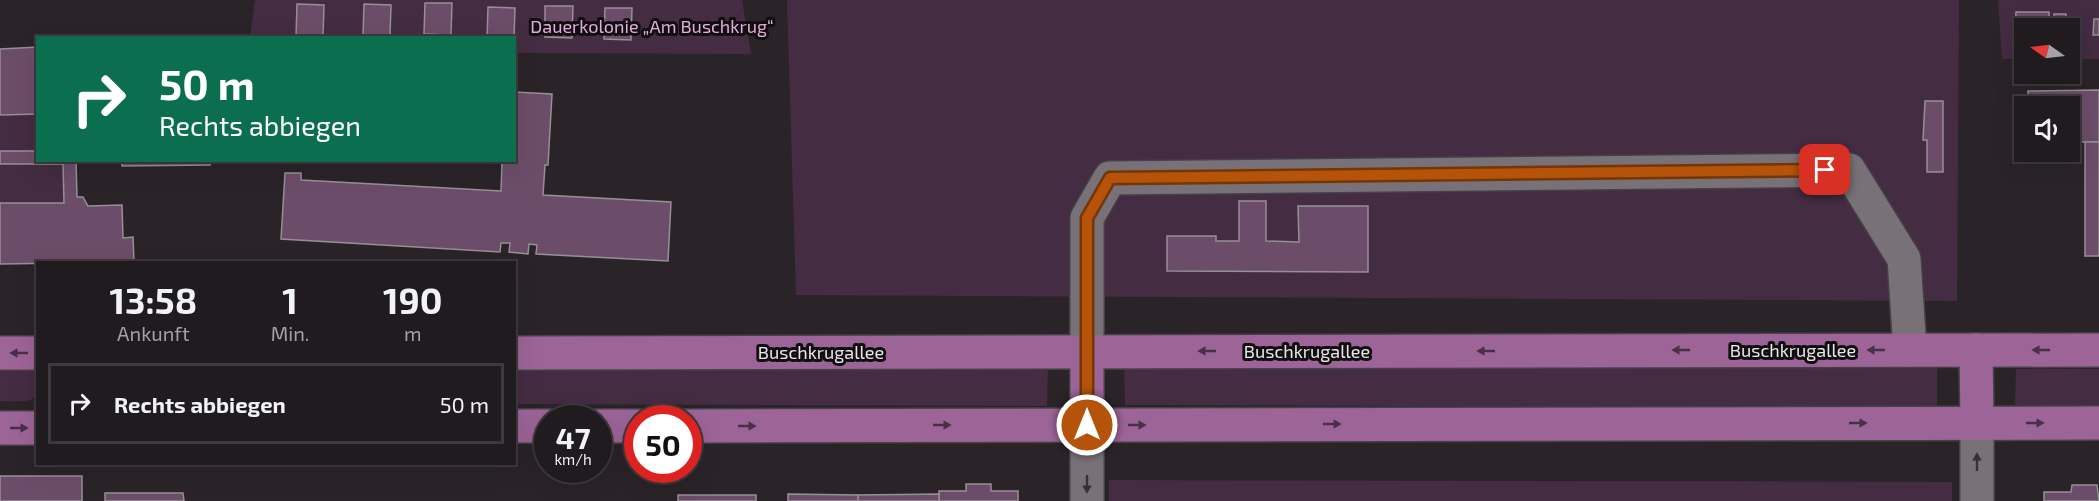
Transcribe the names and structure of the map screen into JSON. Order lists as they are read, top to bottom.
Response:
{
  "streets": {
    "main road": ["Buschkrugallee"]
  },
  "parks": ["Dauerkolonie „Am Buschkrug“"],
  "north": "left",
  "page": {
    "turn": ["50 m", "Rechts abbiegen"],
    "eta": [
      "13:58",
      "Ankunft",
      "1",
      "Min.",
      "190",
      "m"
    ],
    "list": [
      {
        "name": "Rechts abbiegen",
        "value": "50 m"
      }
    ],
    "speed": "47 km/h",
    "limit": "50"
  }
}
